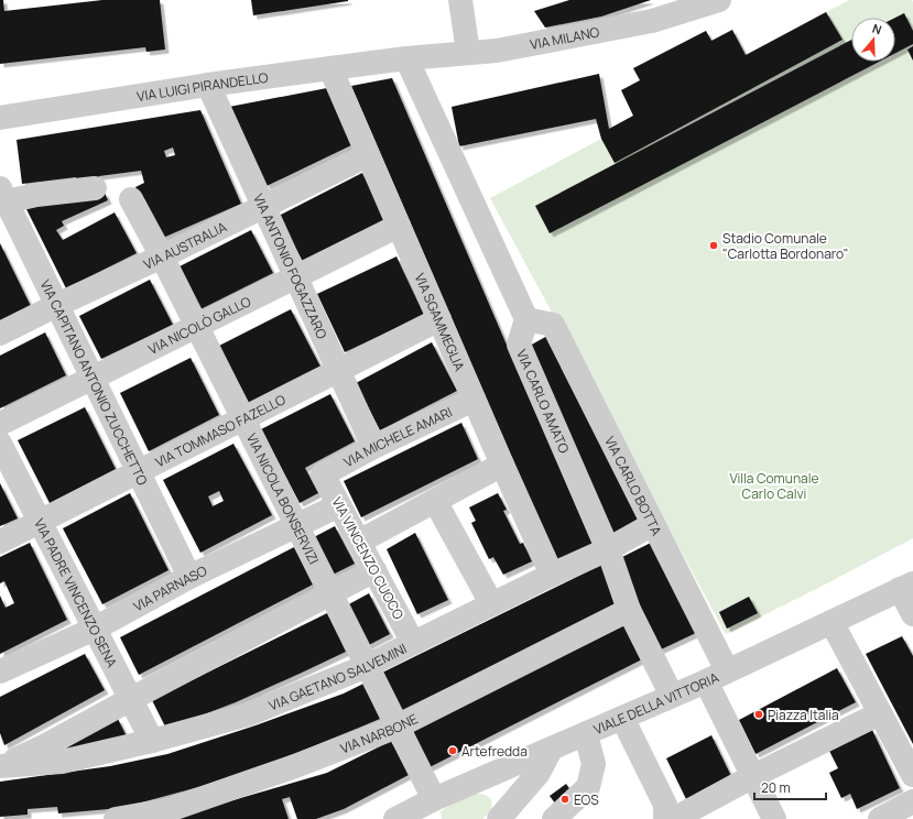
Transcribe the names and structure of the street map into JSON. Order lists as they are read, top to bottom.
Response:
{
  "streets": {
    "street": [
      "VIA MILANO",
      "VIA LUIGI PIRANDELLO",
      "VIA AUSTRALIA",
      "VIA ANTONIO FOGAZZARO",
      "VIA SGAMMEGLIA",
      "VIA NICOLÒ GALLO",
      "VIA CAPITANO ANTONIO ZUCCHETTO",
      "VIA CARLO AMATO",
      "VIA TOMMASO FAZELLO",
      "VIA MICHELE AMARI",
      "VIA CARLO BOTTA",
      "VIA NICOLA BONSERVIZI",
      "VIA VINCENZO CUOCO",
      "VIA PARNASO",
      "VIA PADRE VINCENZO SENA",
      "VIA GAETANO SALVEMINI",
      "VIALE DELLA VITTORIA",
      "VIA NARBONE"
    ]
  },
  "crossings": [
    ["VIA MILANO", "VIA LUIGI PIRANDELLO"],
    ["VIA LUIGI PIRANDELLO", "VIA ANTONIO FOGAZZARO"],
    ["VIA LUIGI PIRANDELLO", "VIA SGAMMEGLIA"],
    ["VIA AUSTRALIA", "VIA ANTONIO FOGAZZARO"],
    ["VIA AUSTRALIA", "VIA SGAMMEGLIA"],
    ["VIA AUSTRALIA", "VIA CAPITANO ANTONIO ZUCCHETTO"],
    ["VIA AUSTRALIA", "VIA NICOLA BONSERVIZI"],
    ["VIA ANTONIO FOGAZZARO", "VIA NICOLÒ GALLO"],
    ["VIA ANTONIO FOGAZZARO", "VIA TOMMASO FAZELLO"],
    ["VIA ANTONIO FOGAZZARO", "VIA MICHELE AMARI"],
    ["VIA SGAMMEGLIA", "VIA NICOLÒ GALLO"],
    ["VIA SGAMMEGLIA", "VIA TOMMASO FAZELLO"],
    ["VIA SGAMMEGLIA", "VIA MICHELE AMARI"],
    ["VIA SGAMMEGLIA", "VIA GAETANO SALVEMINI"],
    ["VIA NICOLÒ GALLO", "VIA CAPITANO ANTONIO ZUCCHETTO"],
    ["VIA NICOLÒ GALLO", "VIA NICOLA BONSERVIZI"],
    ["VIA CAPITANO ANTONIO ZUCCHETTO", "VIA TOMMASO FAZELLO"],
    ["VIA CAPITANO ANTONIO ZUCCHETTO", "VIA PARNASO"],
    ["VIA CARLO AMATO", "VIA CARLO BOTTA"],
    ["VIA CARLO AMATO", "VIA GAETANO SALVEMINI"],
    ["VIA CARLO AMATO", "VIALE DELLA VITTORIA"],
    ["VIA CARLO AMATO", "VIA NARBONE"],
    ["VIA TOMMASO FAZELLO", "VIA NICOLA BONSERVIZI"],
    ["VIA TOMMASO FAZELLO", "VIA PADRE VINCENZO SENA"],
    ["VIA MICHELE AMARI", "VIA VINCENZO CUOCO"],
    ["VIA CARLO BOTTA", "VIA GAETANO SALVEMINI"],
    ["VIA CARLO BOTTA", "VIALE DELLA VITTORIA"],
    ["VIA NICOLA BONSERVIZI", "VIA PARNASO"],
    ["VIA NICOLA BONSERVIZI", "VIA GAETANO SALVEMINI"],
    ["VIA NICOLA BONSERVIZI", "VIALE DELLA VITTORIA"],
    ["VIA NICOLA BONSERVIZI", "VIA NARBONE"],
    ["VIA VINCENZO CUOCO", "VIA PARNASO"],
    ["VIA VINCENZO CUOCO", "VIA GAETANO SALVEMINI"],
    ["VIA PARNASO", "VIA PADRE VINCENZO SENA"],
    ["VIA PADRE VINCENZO SENA", "VIA GAETANO SALVEMINI"]
  ],
  "parks": ["Villa Comunale Carlo Calvi"],
  "places": [
    "Stadio Comunale \"Carlotta Bordonaro\"",
    "Piazza Italia",
    "Artefredda",
    "EOS"
  ],
  "scale_bar": "20 m",
  "north": "top"
}
